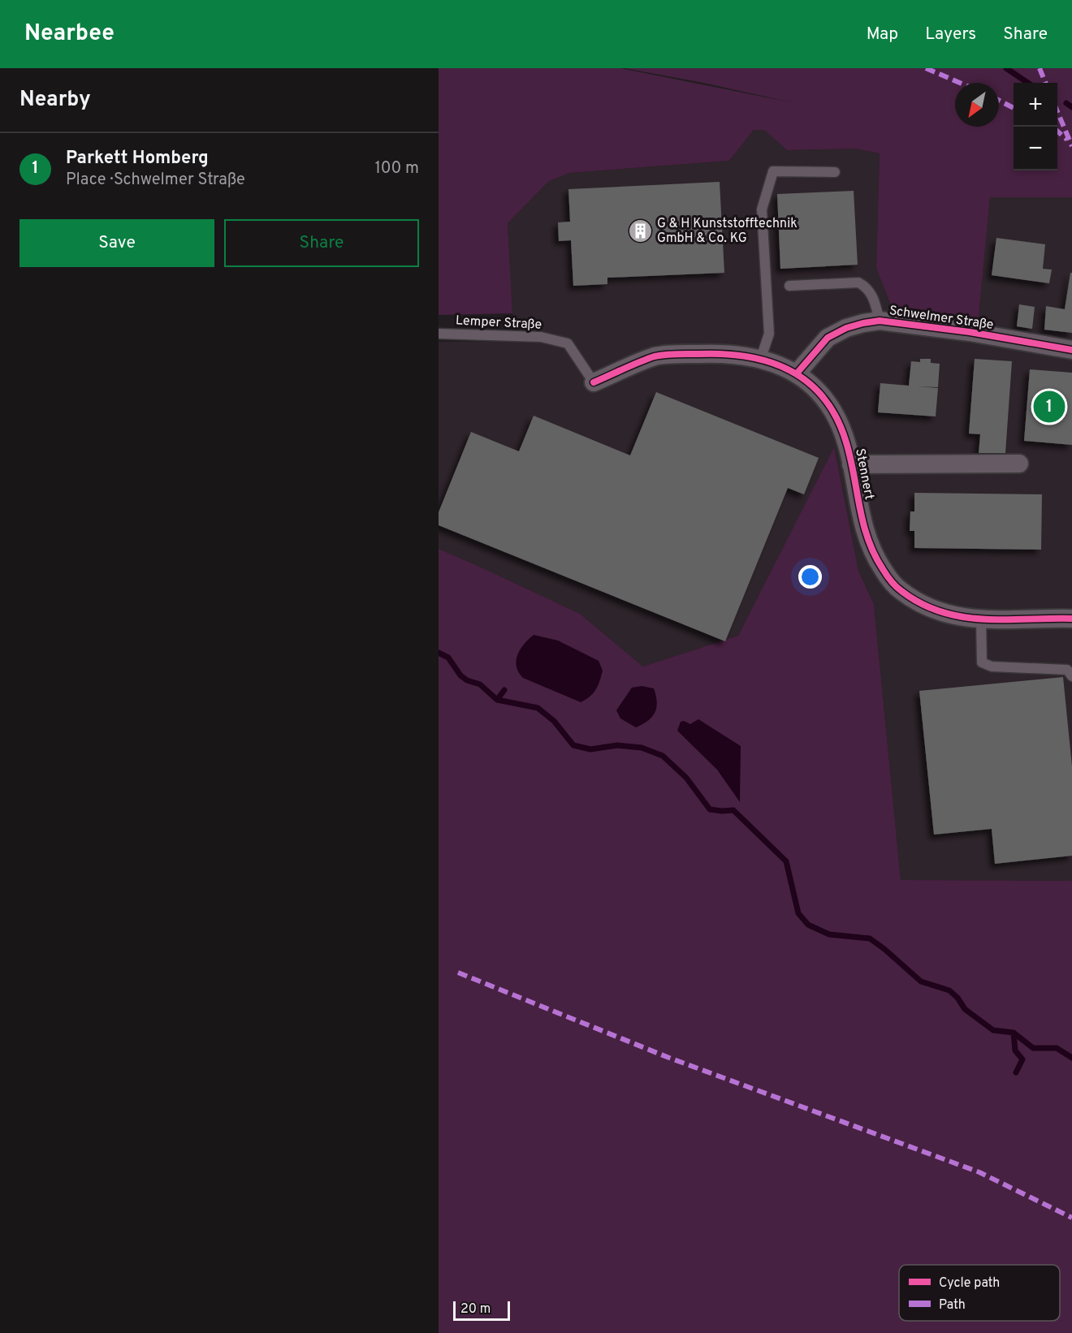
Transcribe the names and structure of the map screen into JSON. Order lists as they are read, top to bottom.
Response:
{
  "streets": {
    "street": ["Schwelmer Straße", "Stennert"],
    "lane": ["Lemper Straße"]
  },
  "crossings": [
    ["Schwelmer Straße", "Stennert"],
    ["Lemper Straße", "Stennert"]
  ],
  "places": {
    "building": ["G & H Kunststofftechnik GmbH & Co. KG"]
  },
  "legend": ["Cycle path", "Path"],
  "scale_bar": "20 m",
  "north": "bottom left",
  "page": {
    "header": "Nearbee",
    "nav": ["Map", "Layers", "Share"],
    "heading": "Nearby",
    "map_buttons": ["+", "−"],
    "list": [
      {
        "mark": "1",
        "name": "Parkett Homberg",
        "note": "Place · Schwelmer Straße",
        "value": "100 m"
      }
    ],
    "buttons": ["Save", "Share"],
    "pins": "1",
    "scale": "20 m"
  }
}
